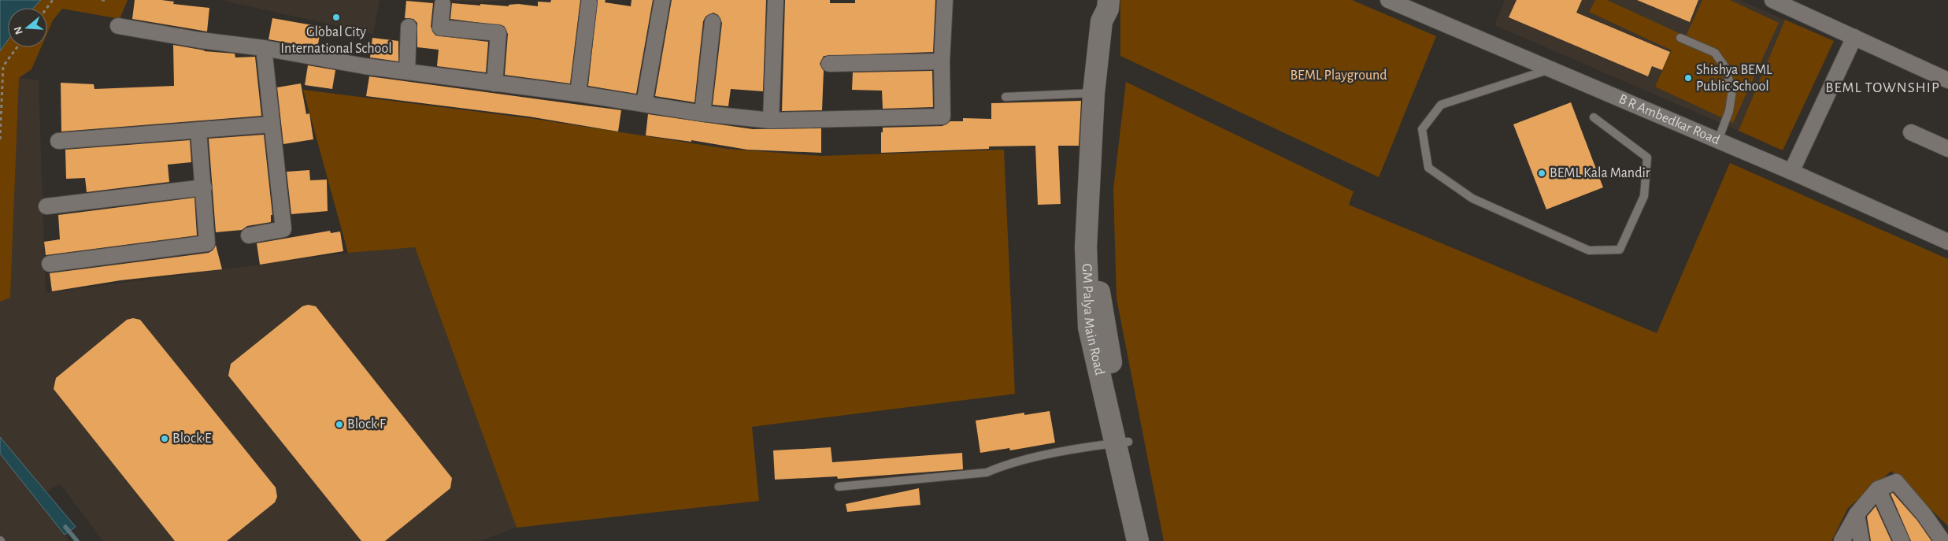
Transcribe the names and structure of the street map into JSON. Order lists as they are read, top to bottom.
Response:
{
  "streets": {
    "main road": ["GM Palya Main Road"],
    "street": ["B R Ambedkar Road"]
  },
  "districts": ["BEML TOWNSHIP"],
  "parks": ["BEML Playground"],
  "places": [
    "Global City International School",
    "Shishya BEML Public School",
    "BEML Kala Mandir",
    "Block F",
    "Block E"
  ],
  "north": "left"
}
